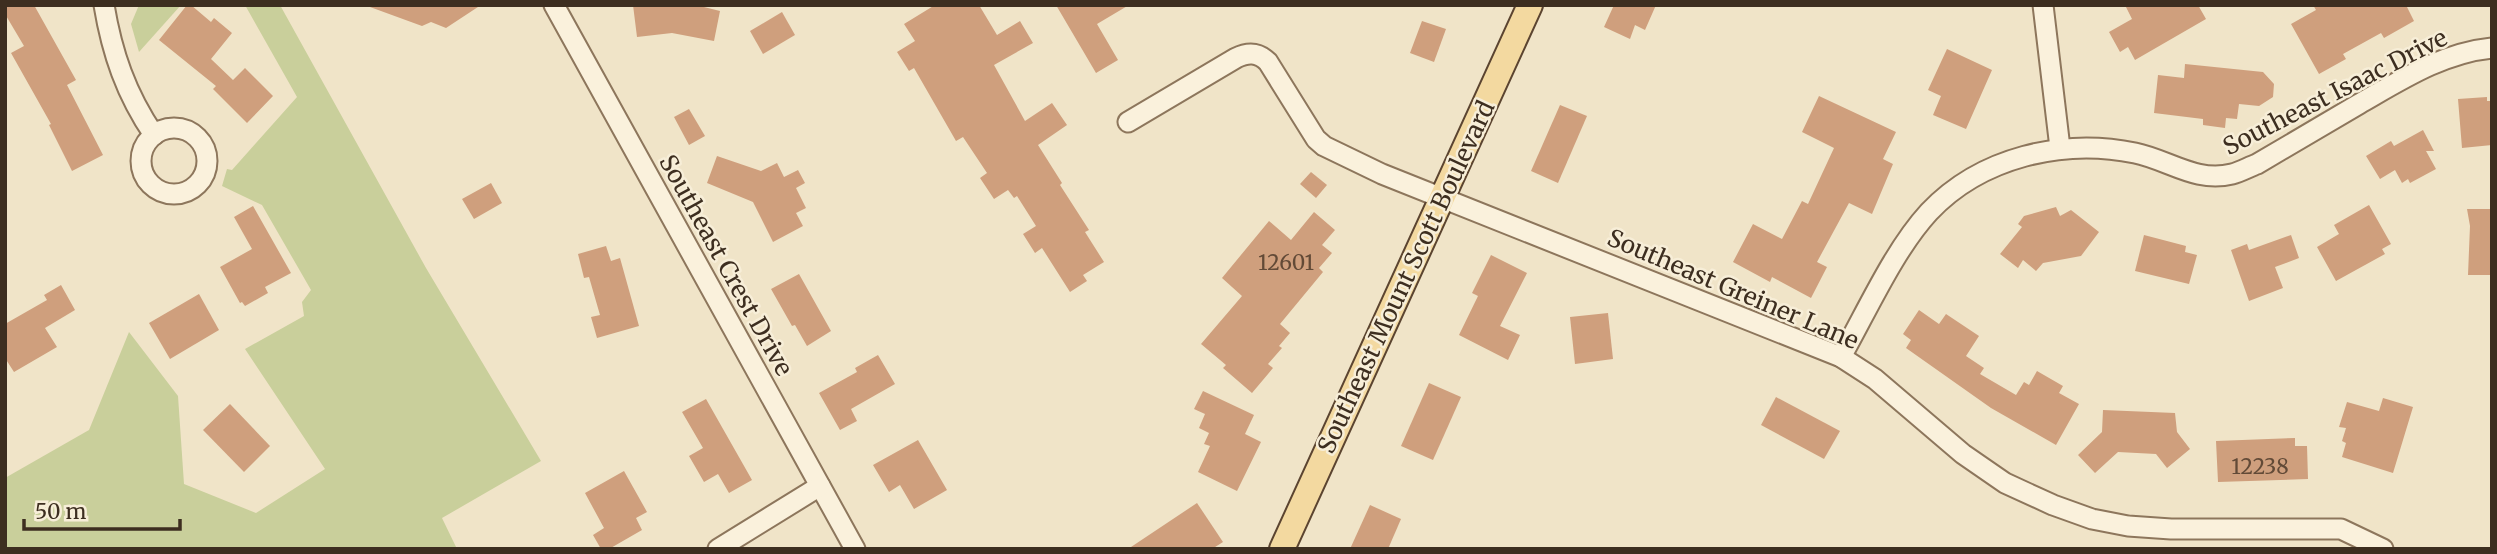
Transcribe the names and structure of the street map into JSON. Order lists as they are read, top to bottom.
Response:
{
  "streets": {
    "main road": ["Southeast Mount Scott Boulevard"],
    "street": ["Southeast Isaac Drive", "Southeast Crest Drive", "Southeast Greiner Lane"]
  },
  "crossings": [
    ["Southeast Isaac Drive", "Southeast Greiner Lane"],
    ["Southeast Mount Scott Boulevard", "Southeast Greiner Lane"]
  ],
  "house_numbers": ["12601", "12238"],
  "scale_bar": "50 m"
}
